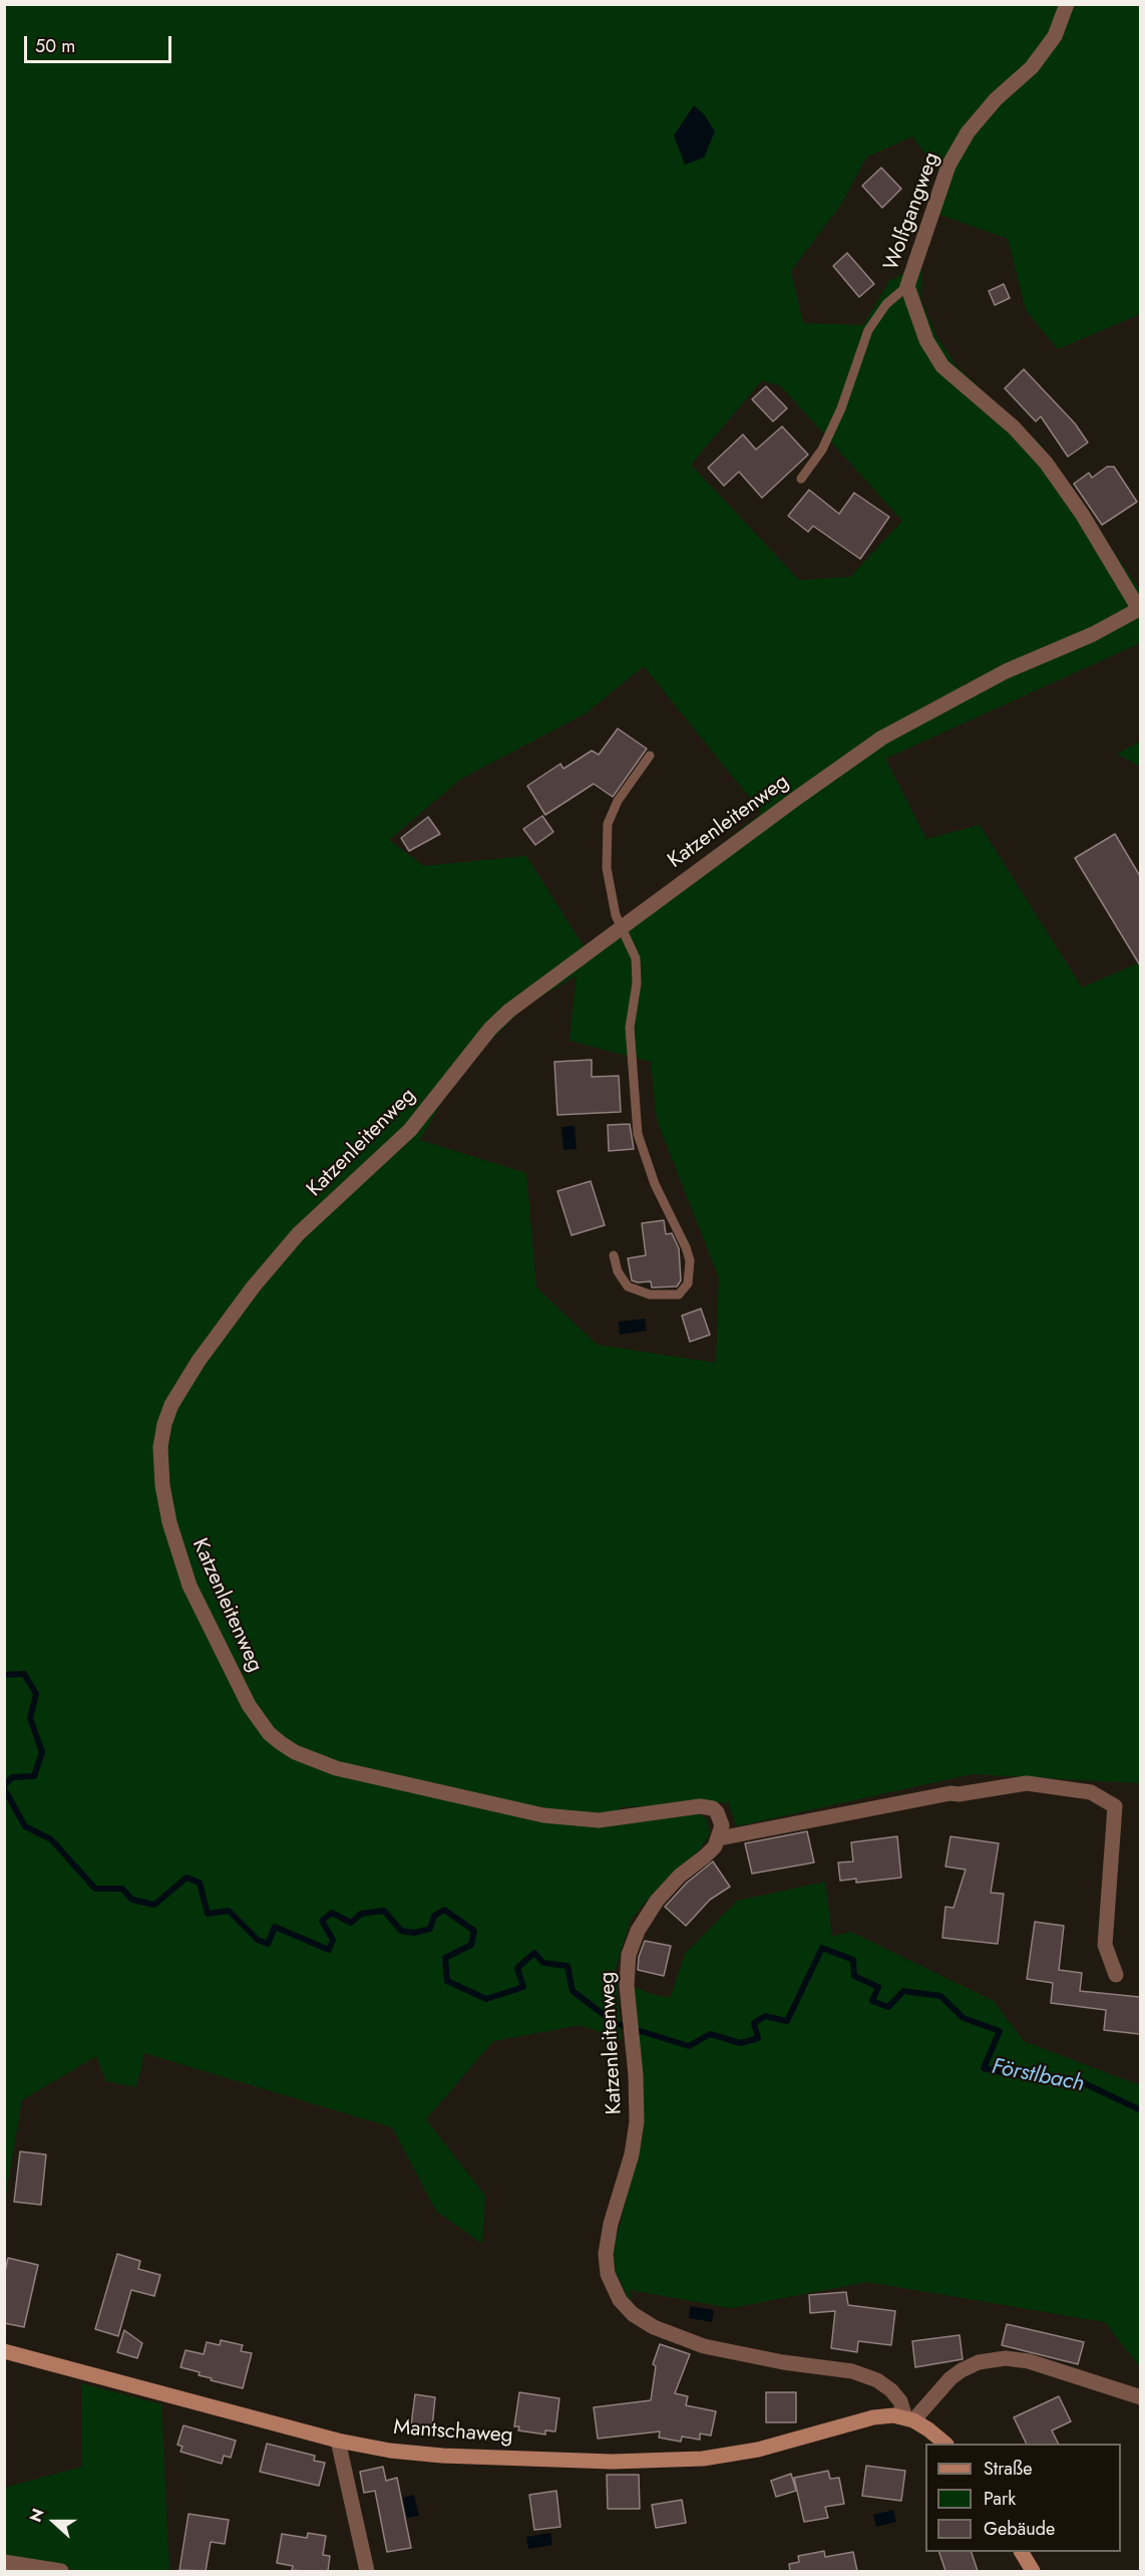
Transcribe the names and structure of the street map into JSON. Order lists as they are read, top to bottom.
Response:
{
  "streets": {
    "street": ["Wolfgangweg", "Katzenleitenweg", "Mantschaweg"]
  },
  "crossings": [
    ["Wolfgangweg", "Katzenleitenweg"],
    ["Katzenleitenweg", "Mantschaweg"]
  ],
  "water": ["Förstlbach"],
  "legend": ["Straße", "Park", "Gebäude"],
  "scale_bar": "50 m",
  "north": "left"
}
